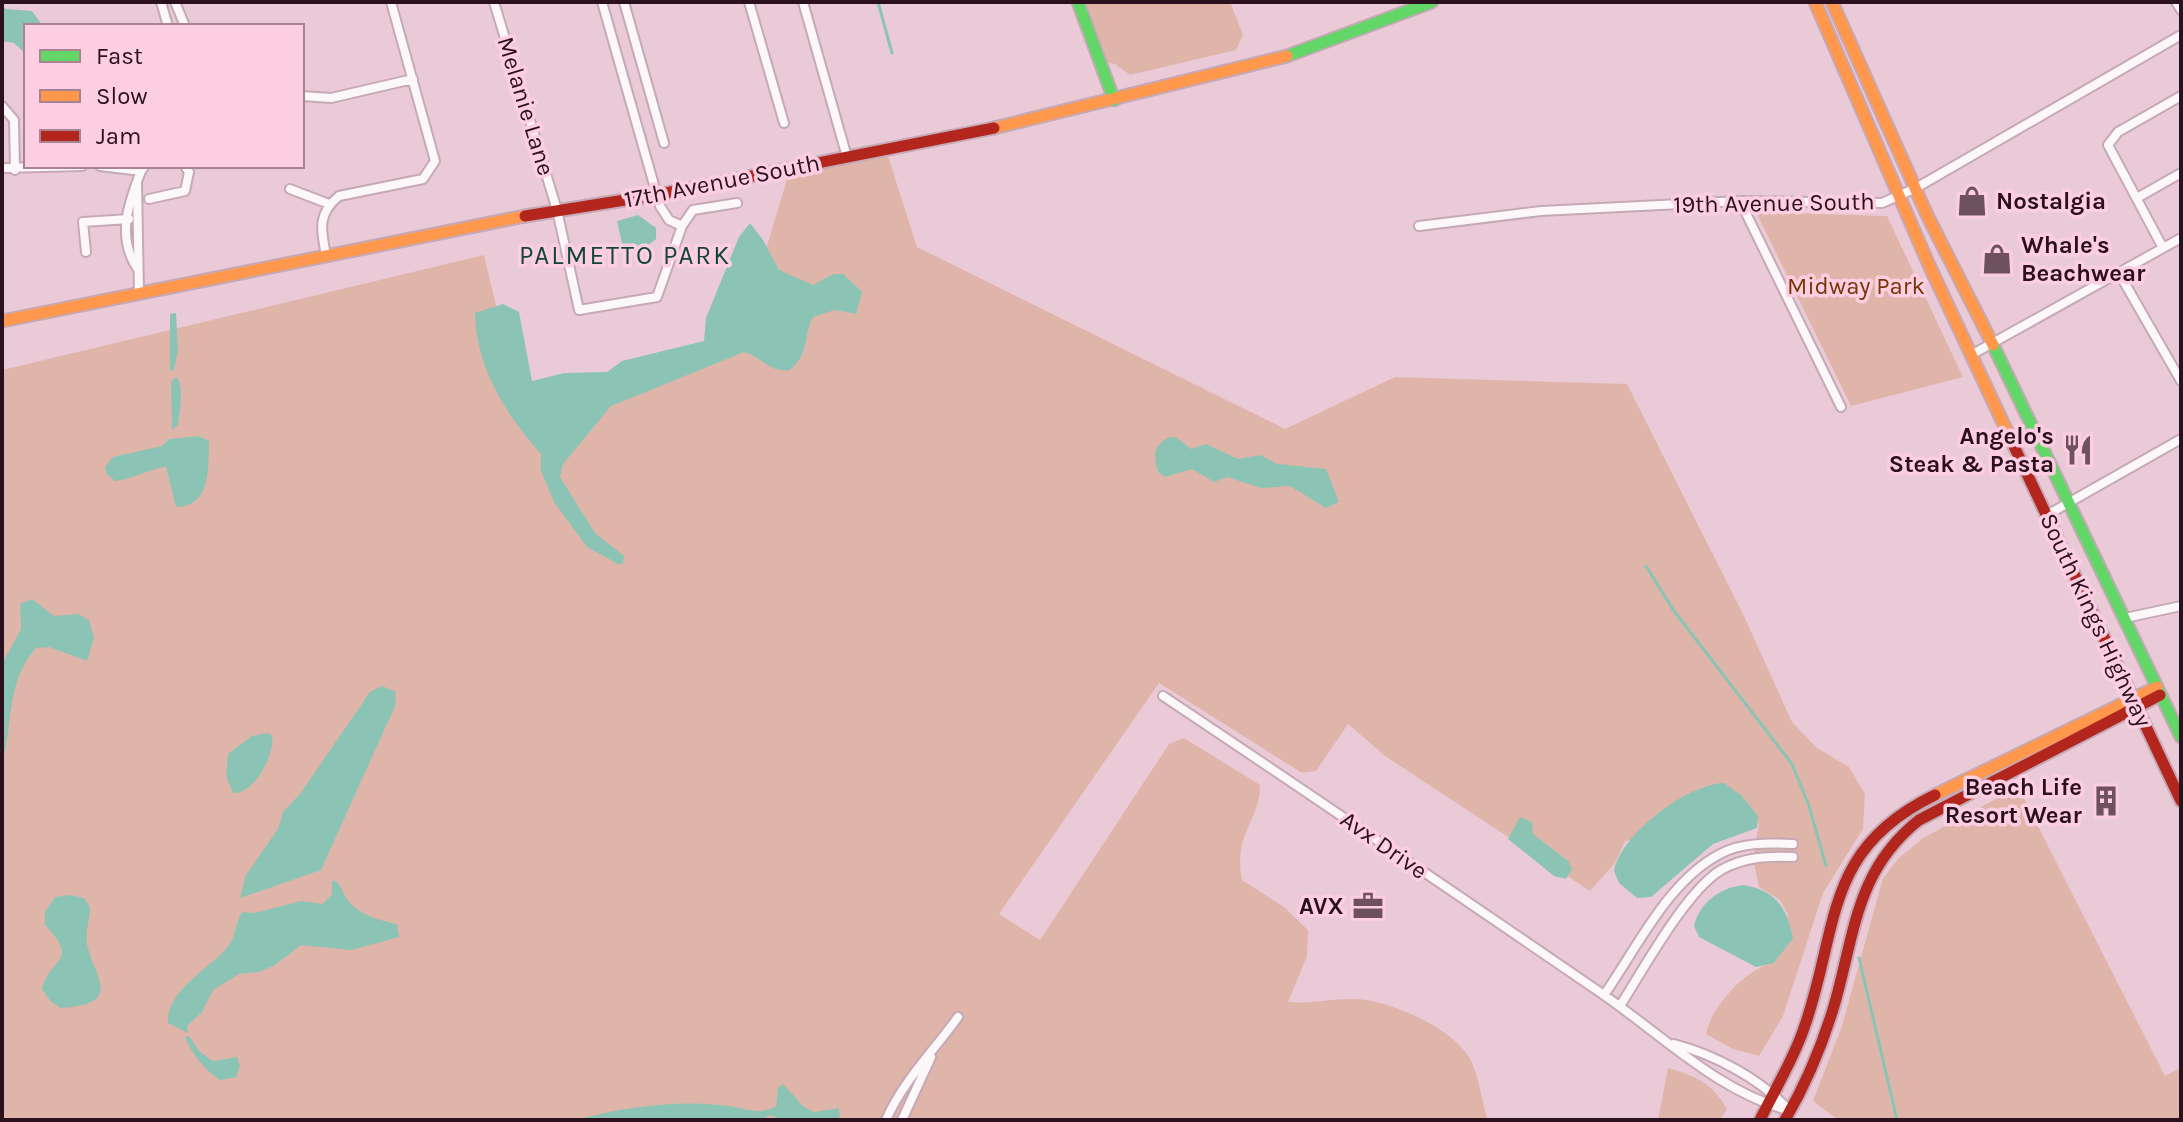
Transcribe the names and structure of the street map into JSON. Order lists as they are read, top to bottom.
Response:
{
  "streets": {
    "main road": ["17th Avenue South", "South Kings Highway"],
    "street": ["Melanie Lane", "19th Avenue South", "Avx Drive"]
  },
  "crossings": [
    ["Melanie Lane", "17th Avenue South"],
    ["19th Avenue South", "South Kings Highway"]
  ],
  "districts": ["PALMETTO PARK"],
  "parks": ["Midway Park"],
  "places": {
    "shop": ["Nostalgia", "Whale's Beachwear"],
    "restaurant": ["Angelo's Steak & Pasta"],
    "building": ["Beach Life Resort Wear"],
    "office": ["AVX"]
  },
  "legend": ["Fast", "Slow", "Jam"]
}
